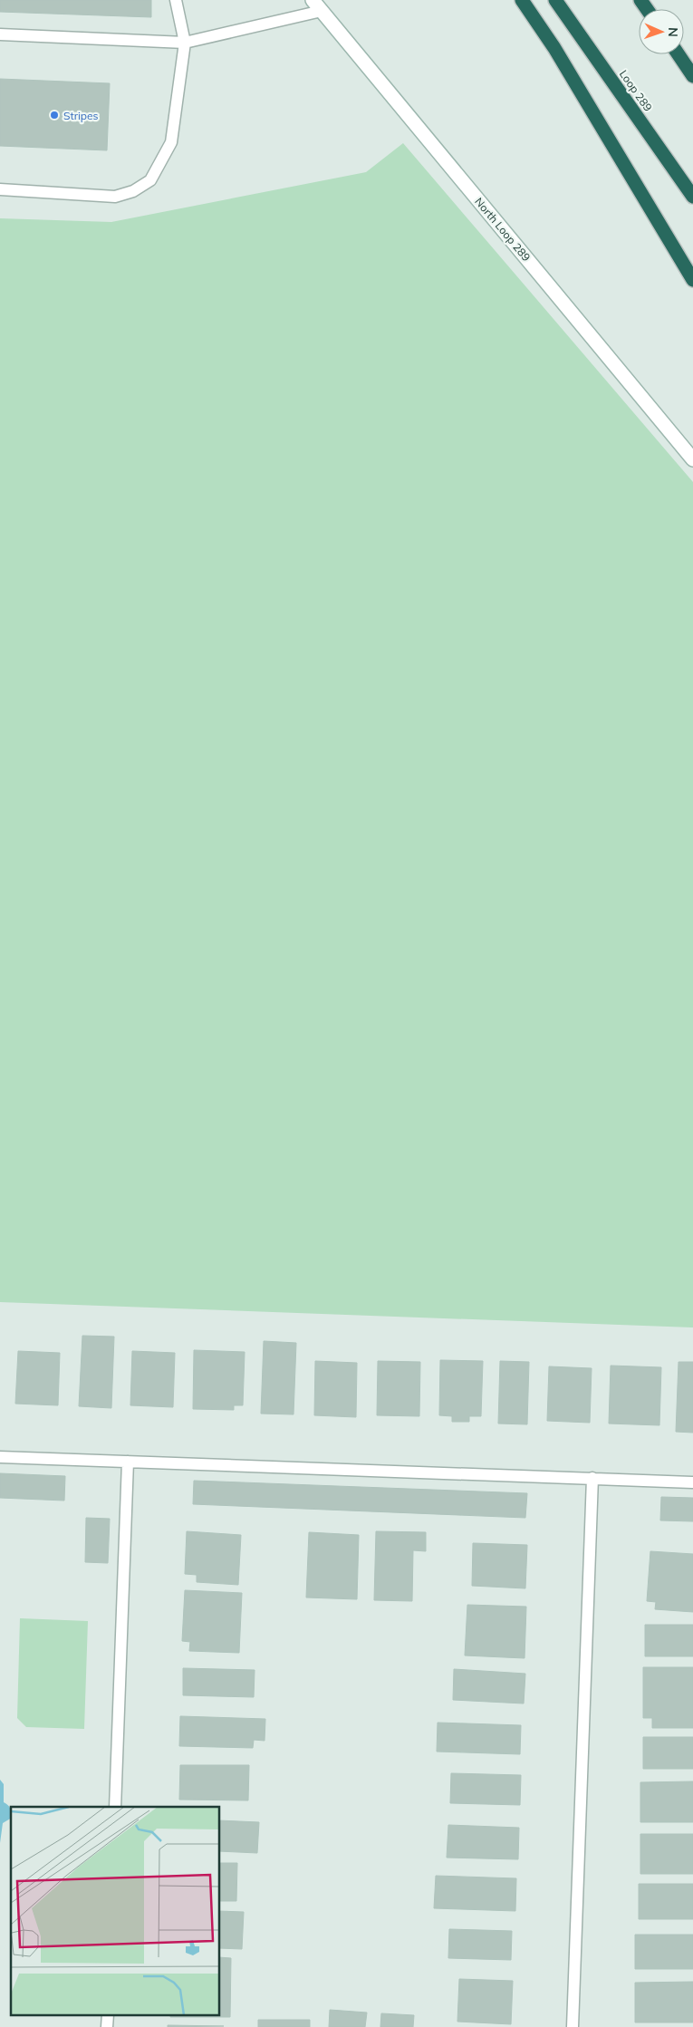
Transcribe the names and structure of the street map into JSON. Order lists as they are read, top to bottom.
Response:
{
  "streets": {
    "highway": ["Loop 289"],
    "main road": ["North Loop 289"]
  },
  "places": ["Stripes"],
  "north": "right"
}
